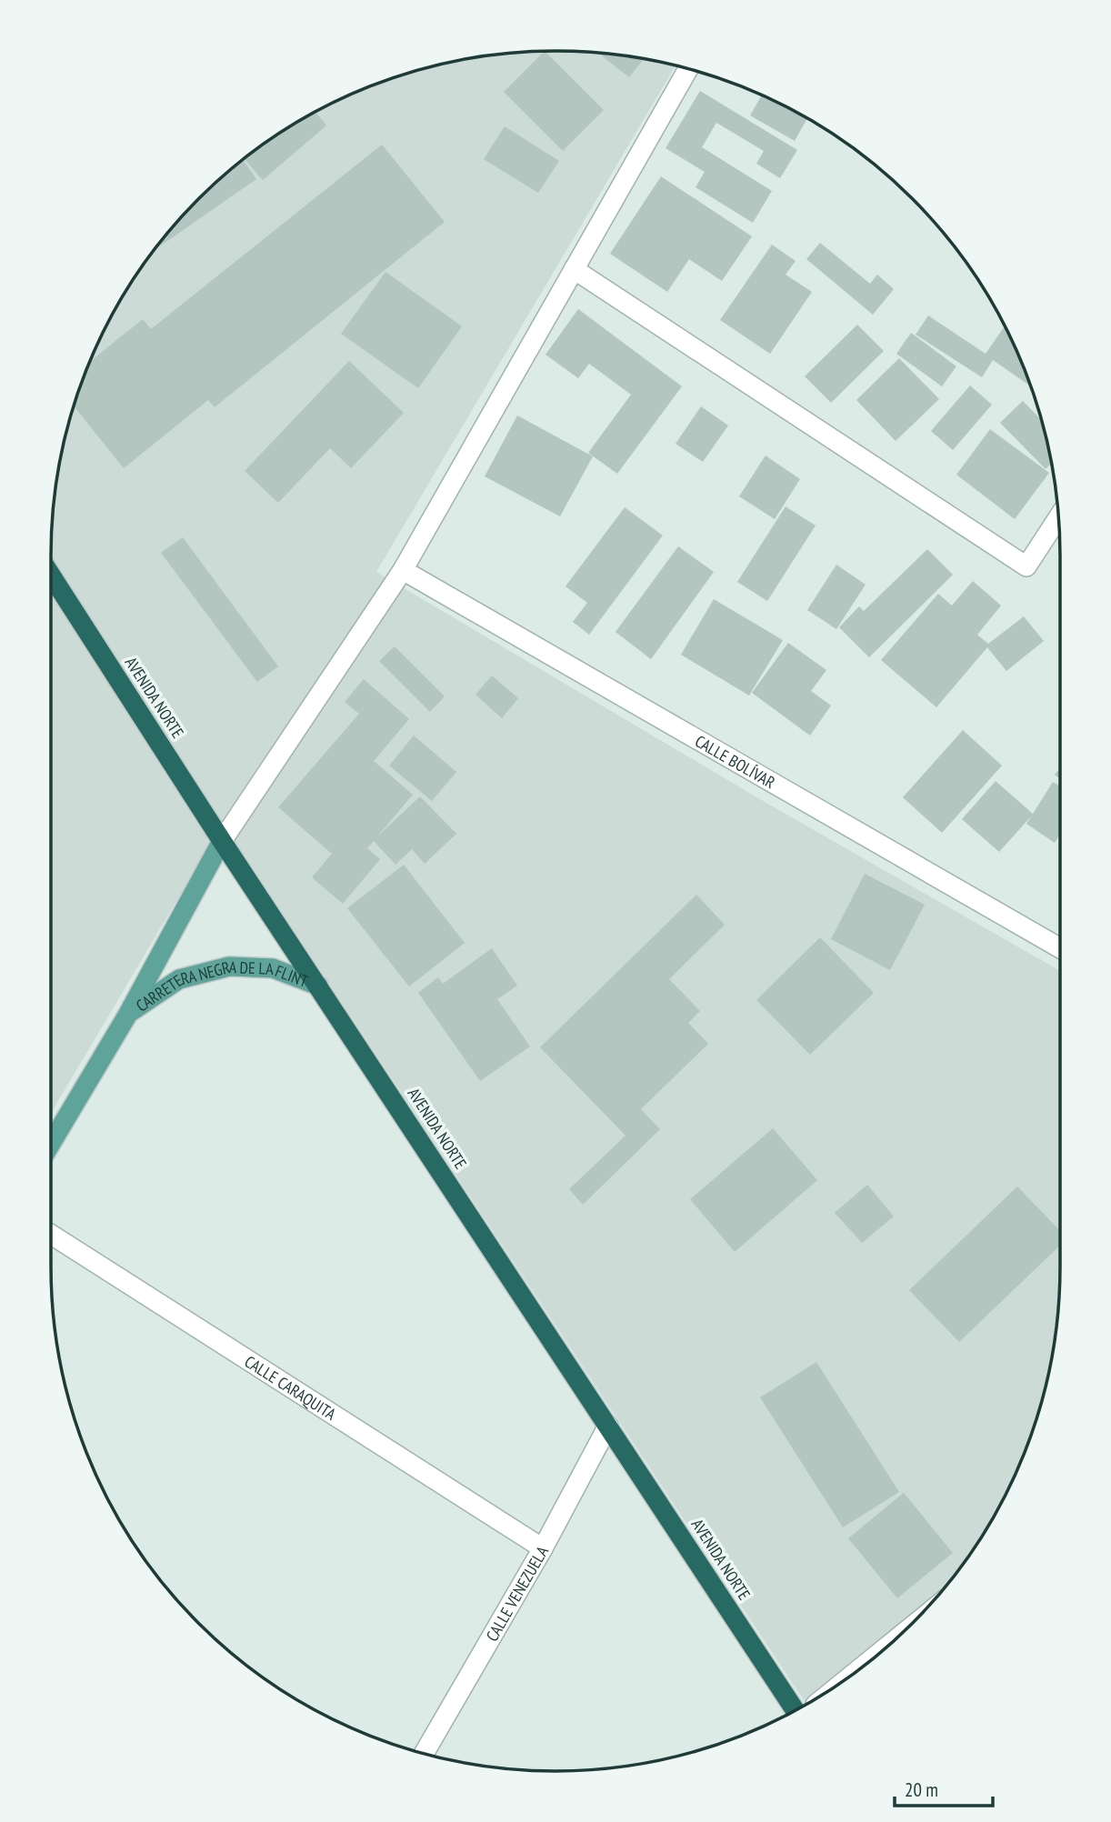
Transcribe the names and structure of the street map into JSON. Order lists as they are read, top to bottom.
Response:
{
  "streets": {
    "highway": ["AVENIDA NORTE"],
    "main road": ["CARRETERA NEGRA DE LA FLINT"],
    "street": ["CALLE BOLÍVAR", "CALLE CARAQUITA", "CALLE VENEZUELA"]
  },
  "crossings": [
    ["AVENIDA NORTE", "CARRETERA NEGRA DE LA FLINT"],
    ["AVENIDA NORTE", "CALLE VENEZUELA"],
    ["CALLE CARAQUITA", "CALLE VENEZUELA"]
  ],
  "scale_bar": "20 m"
}
